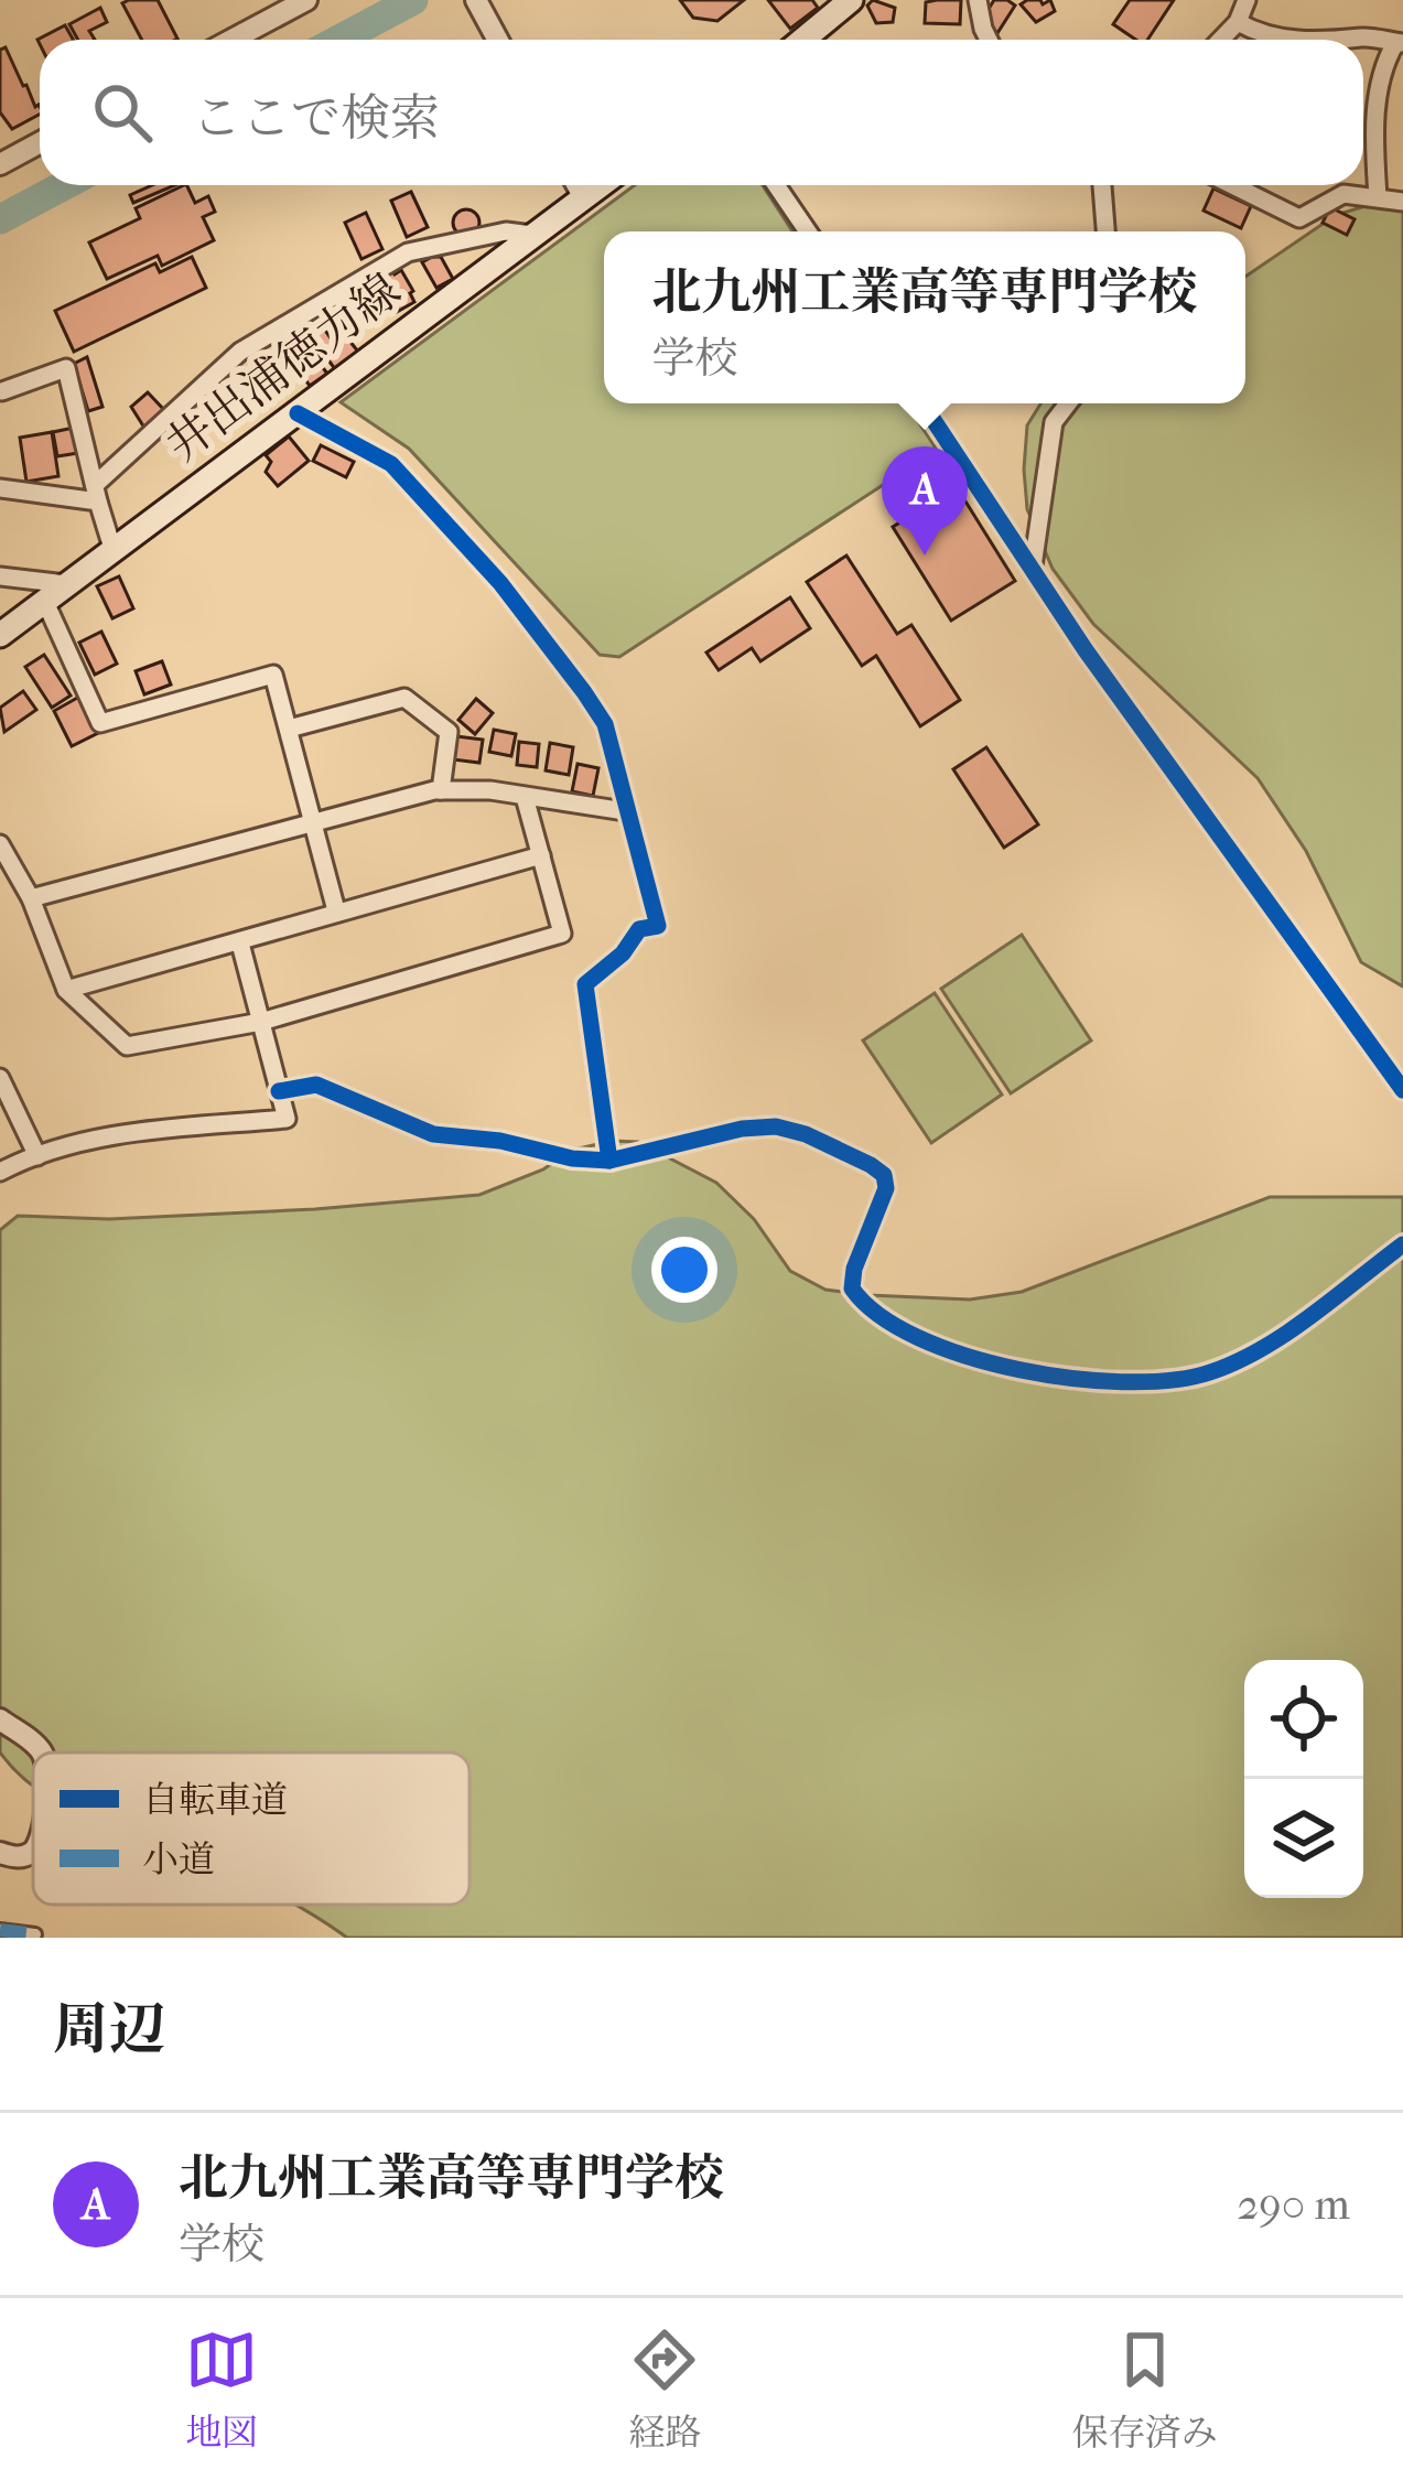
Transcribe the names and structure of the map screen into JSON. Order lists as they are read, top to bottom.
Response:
{
  "streets": {
    "main road": ["井出浦徳力線"]
  },
  "legend": ["自転車道", "小道"],
  "page": {
    "search": "ここで検索",
    "popup": ["北九州工業高等専門学校", "学校"],
    "pins": "A",
    "heading": "周辺",
    "list": [
      {
        "mark": "A",
        "name": "北九州工業高等専門学校",
        "note": "学校",
        "value": "290 m"
      }
    ],
    "nav": ["地図", "経路", "保存済み"]
  }
}
